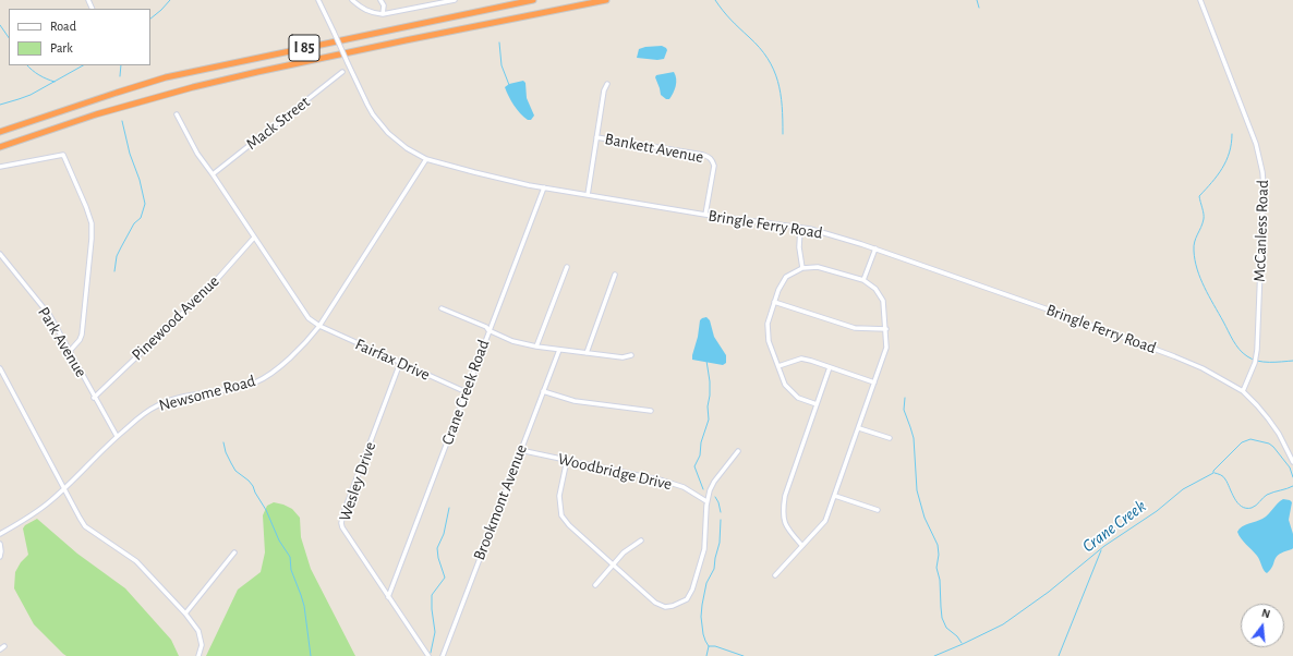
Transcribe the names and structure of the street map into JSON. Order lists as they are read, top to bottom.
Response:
{
  "streets": {
    "highway": ["I 85"],
    "street": [
      "Mack Street",
      "Bankett Avenue",
      "Bringle Ferry Road",
      "McCanless Road",
      "Pinewood Avenue",
      "Park Avenue",
      "Fairfax Drive",
      "Crane Creek Road",
      "Newsome Road",
      "Woodbridge Drive",
      "Wesley Drive",
      "Brookmont Avenue"
    ]
  },
  "crossings": [
    ["Bankett Avenue", "Bringle Ferry Road"],
    ["Bringle Ferry Road", "McCanless Road"],
    ["Bringle Ferry Road", "Crane Creek Road"],
    ["Bringle Ferry Road", "Newsome Road"],
    ["Pinewood Avenue", "Park Avenue"],
    ["Park Avenue", "Newsome Road"],
    ["Fairfax Drive", "Crane Creek Road"],
    ["Fairfax Drive", "Newsome Road"],
    ["Fairfax Drive", "Wesley Drive"],
    ["Crane Creek Road", "Wesley Drive"],
    ["Woodbridge Drive", "Brookmont Avenue"]
  ],
  "water": ["Crane Creek"],
  "legend": ["Road", "Park"],
  "north": "top"
}
